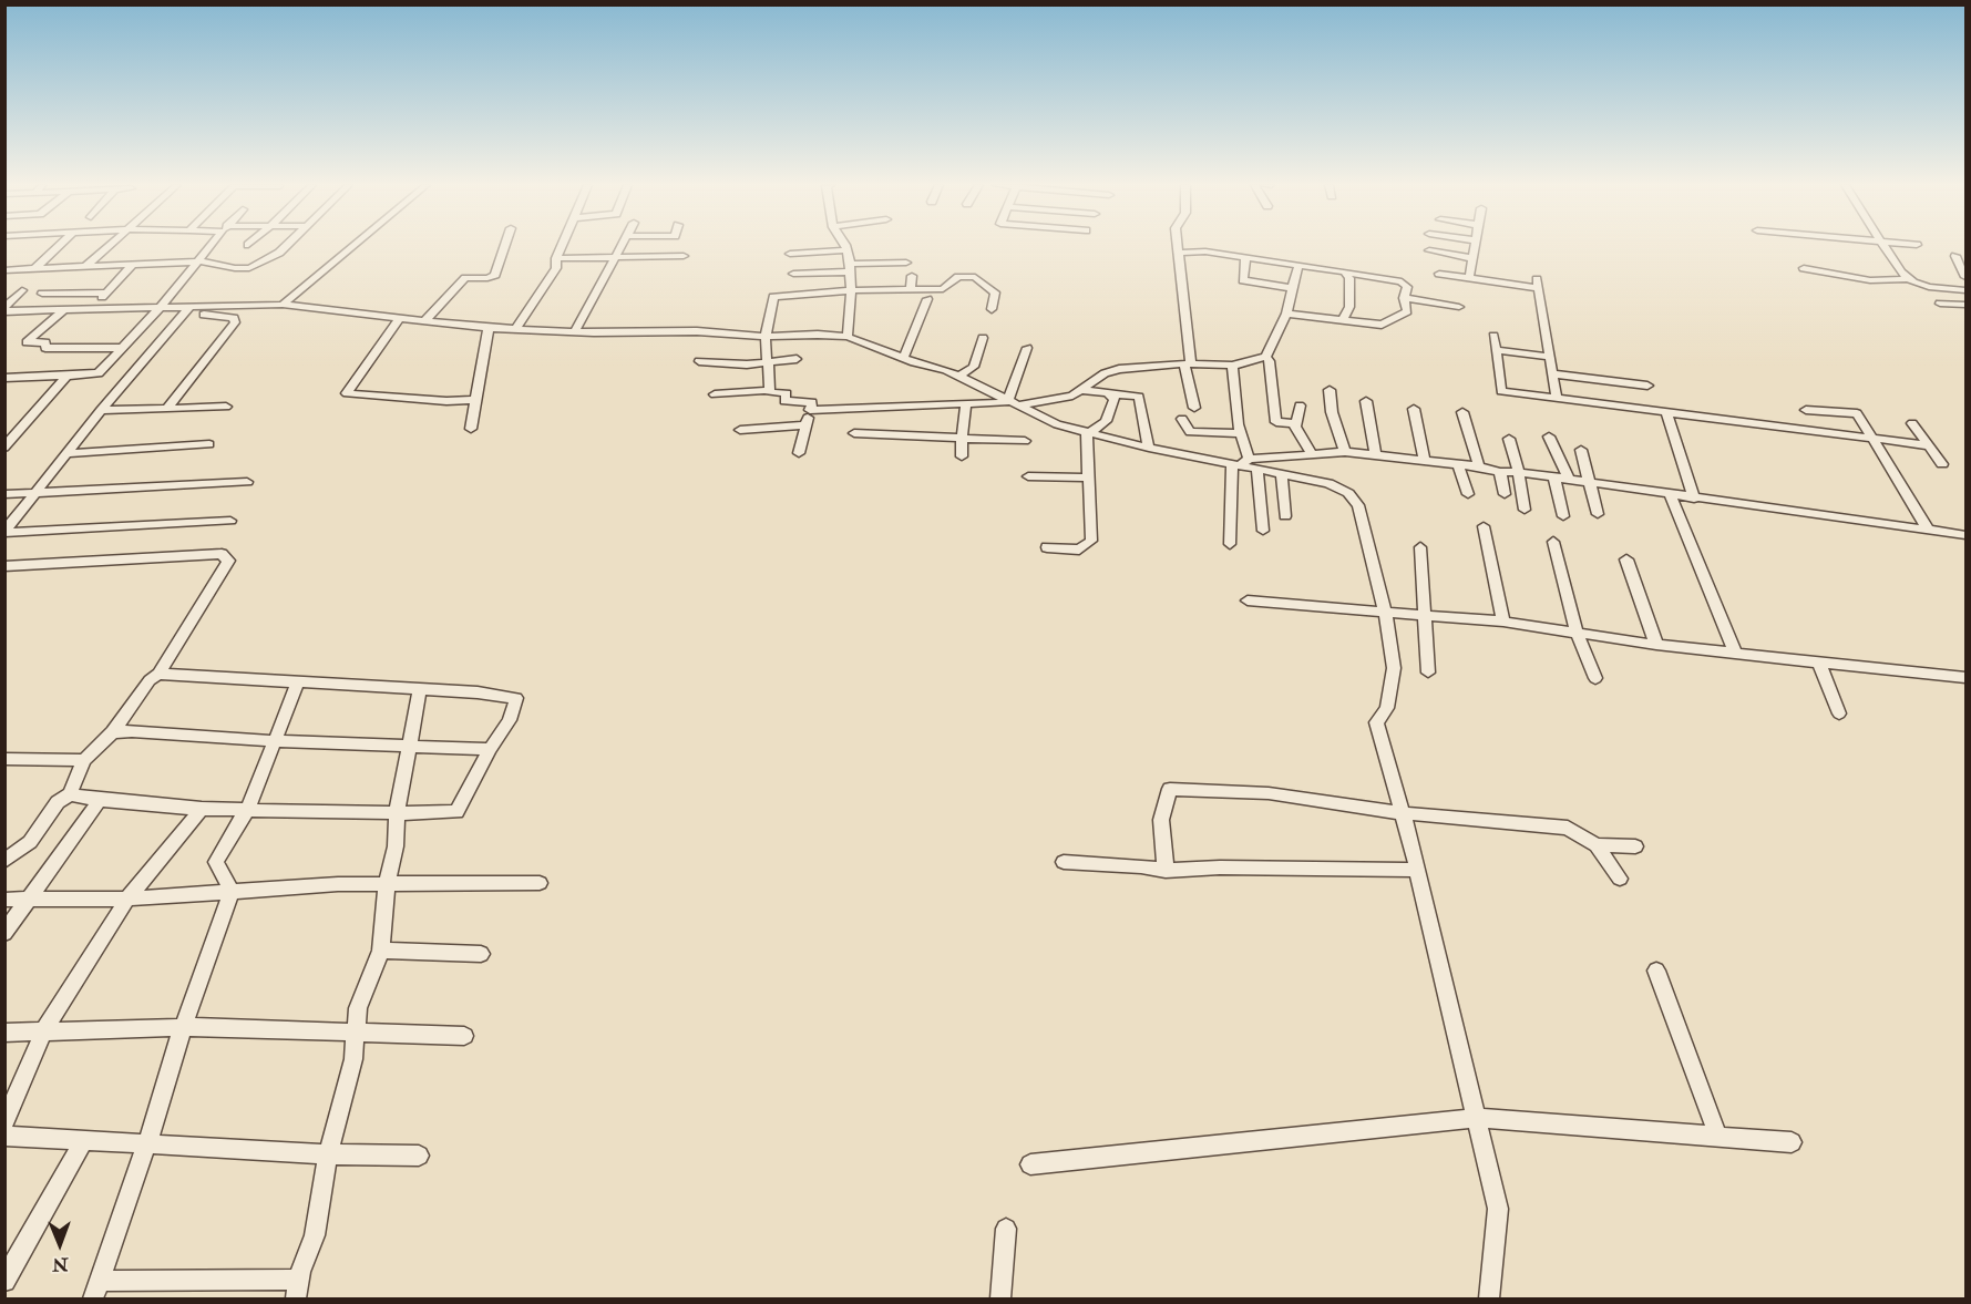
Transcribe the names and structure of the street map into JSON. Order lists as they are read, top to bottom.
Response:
{
  "north": "bottom"
}
